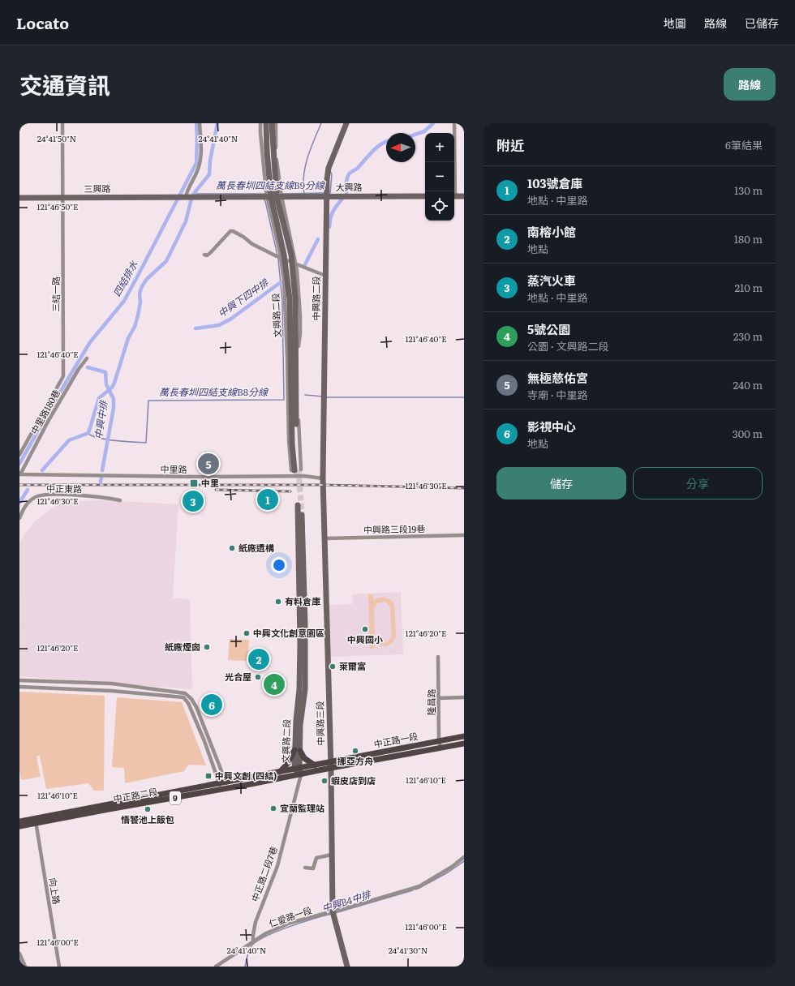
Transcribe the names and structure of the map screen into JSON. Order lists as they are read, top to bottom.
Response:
{
  "streets": {
    "main road": ["中正路一段", "中正路二段", "9"],
    "street": [
      "大興路",
      "三興路",
      "三結一路",
      "中興路二段",
      "文興路二段",
      "中里路180巷",
      "中里路",
      "中正東路",
      "中興路三段19巷",
      "隆昌路",
      "中興路三段",
      "中正路二段7巷",
      "向上路",
      "仁愛路一段"
    ]
  },
  "crossings": [
    ["大興路", "三興路"],
    ["大興路", "中興路二段"],
    ["大興路", "文興路二段"],
    ["三興路", "三結一路"],
    ["中興路二段", "中里路"],
    ["中興路二段", "中興路三段"],
    ["文興路二段", "中正路二段"],
    ["文興路二段", "中正路二段7巷"],
    ["中里路180巷", "中里路"],
    ["中里路", "中興路三段"],
    ["中興路三段19巷", "中興路三段"],
    ["隆昌路", "中正路一段"],
    ["中興路三段", "中正路一段"],
    ["中興路三段", "中正路二段"],
    ["中興路三段", "仁愛路一段"],
    ["中正路一段", "中正路二段"],
    ["中正路二段", "中正路二段7巷"],
    ["中正路二段", "向上路"],
    ["中正路二段7巷", "仁愛路一段"]
  ],
  "water": [
    "萬長春圳四結支線B9分線",
    "四結排水",
    "中興下四中排",
    "萬長春圳四結支線B8分線",
    "中興中排",
    "中興B4中排"
  ],
  "places": {
    "transit": ["中里", "中興文創 (四結)"],
    "other": [
      "紙廠遺構",
      "有料倉庫",
      "中興國小",
      "中興文化創意園區",
      "紙廠煙囪",
      "萊爾富",
      "光合屋",
      "挪亞方舟",
      "蝦皮店到店",
      "宜蘭監理站",
      "悟饕池上飯包"
    ]
  },
  "north": "left",
  "page": {
    "header": "Locato",
    "nav": ["地圖", "路線", "已儲存"],
    "title": "交通資訊",
    "buttons": [
      "路線",
      ["儲存", "分享"]
    ],
    "heading": ["附近", "6筆結果"],
    "map_buttons": ["+", "−"],
    "list": [
      {
        "mark": "1",
        "name": "103號倉庫",
        "note": "地點 · 中里路",
        "value": "130 m"
      },
      {
        "mark": "2",
        "name": "南榕小館",
        "note": "地點",
        "value": "180 m"
      },
      {
        "mark": "3",
        "name": "蒸汽火車",
        "note": "地點 · 中里路",
        "value": "210 m"
      },
      {
        "mark": "4",
        "name": "5號公園",
        "note": "公園 · 文興路二段",
        "value": "230 m"
      },
      {
        "mark": "5",
        "name": "無極慈佑宮",
        "note": "寺廟 · 中里路",
        "value": "240 m"
      },
      {
        "mark": "6",
        "name": "影視中心",
        "note": "地點",
        "value": "300 m"
      }
    ],
    "pins": [
      "5",
      "1",
      "3",
      "2",
      "4",
      "6"
    ]
  },
  "coordinates": [
    "24°41'50\"N",
    "24°41'40\"N",
    "121°46'50\"E",
    "121°46'40\"E",
    "121°46'30\"E",
    "121°46'20\"E",
    "121°46'10\"E",
    "121°46'00\"E",
    "24°41'30\"N"
  ]
}
